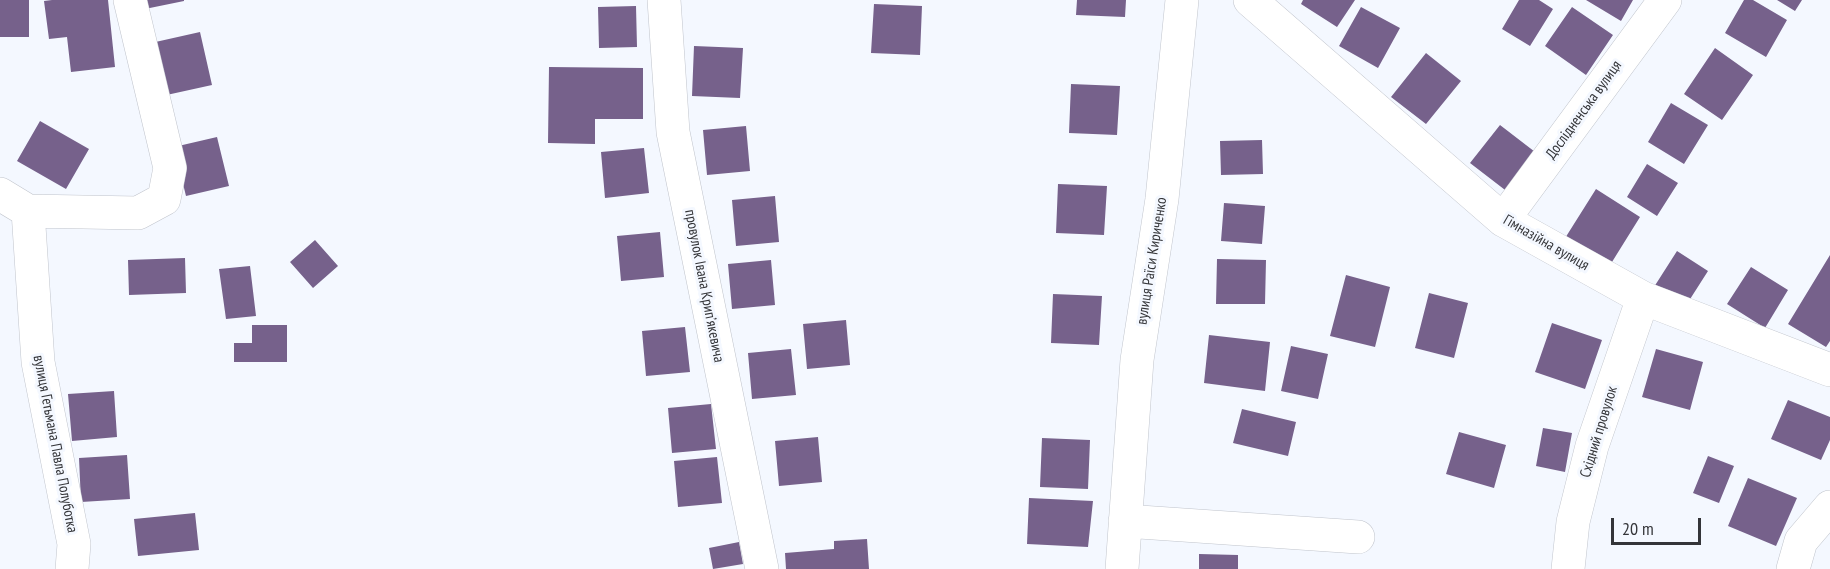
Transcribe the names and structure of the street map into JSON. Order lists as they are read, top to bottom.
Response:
{
  "streets": {
    "street": [
      "Дослідненська вулиця",
      "Гімназійна вулиця",
      "вулиця Раїси Кириченко",
      "провулок Івана Крипʼякевича",
      "Східний провулок",
      "вулиця Гетьмана Павла Полуботка"
    ]
  },
  "crossings": [
    ["Дослідненська вулиця", "Гімназійна вулиця"],
    ["Гімназійна вулиця", "Східний провулок"]
  ],
  "scale_bar": "20 m"
}
